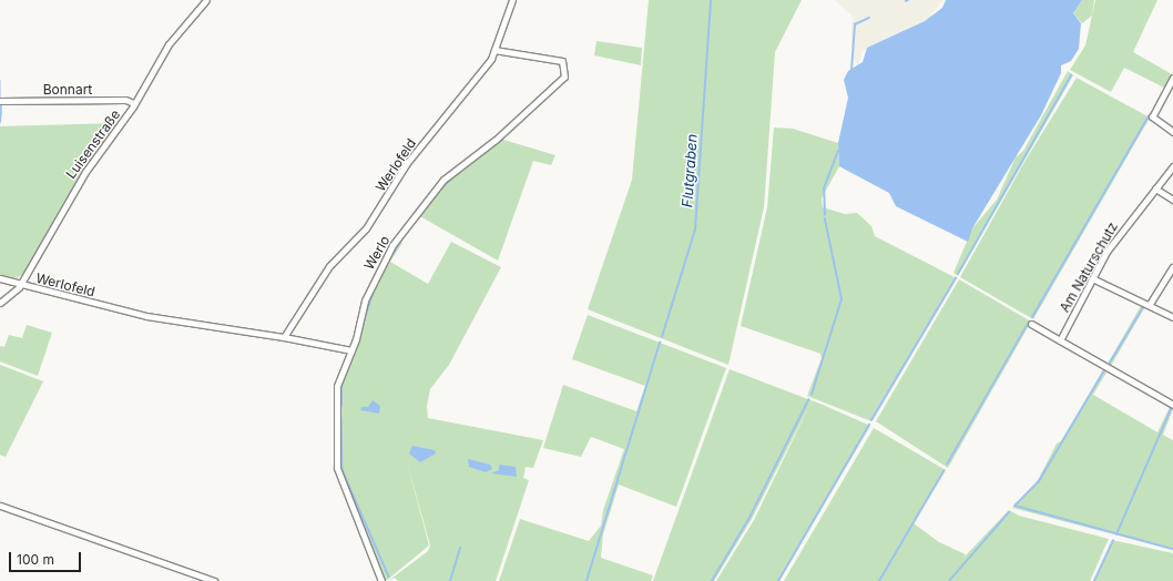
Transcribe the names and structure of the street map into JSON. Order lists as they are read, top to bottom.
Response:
{
  "streets": {
    "street": [
      "Bonnart",
      "Luisenstraße",
      "Werlofeld",
      "Werlo",
      "Am Naturschutz"
    ]
  },
  "crossings": [
    ["Bonnart", "Luisenstraße"],
    ["Luisenstraße", "Werlofeld"],
    ["Werlofeld", "Werlo"]
  ],
  "water": ["Flutgraben"],
  "scale_bar": "100 m"
}
